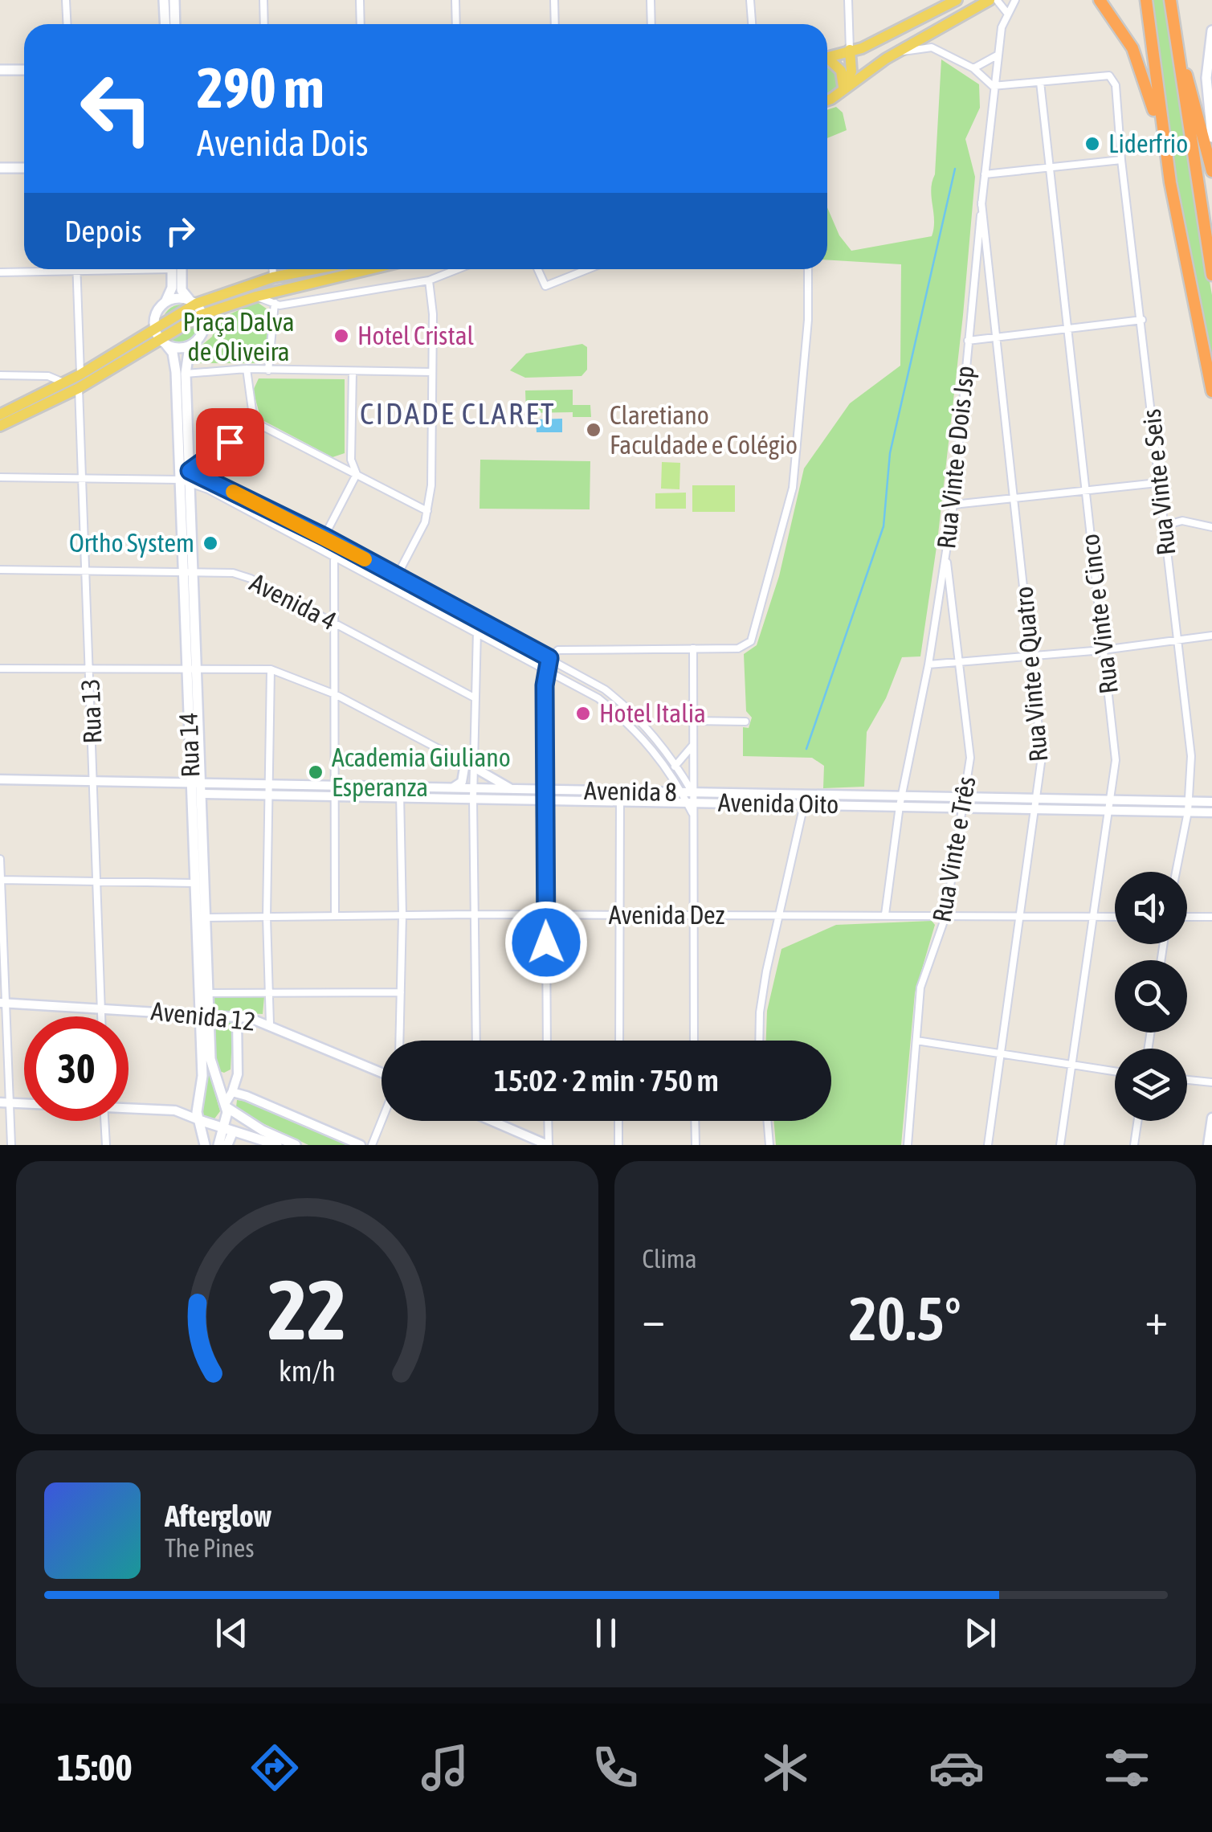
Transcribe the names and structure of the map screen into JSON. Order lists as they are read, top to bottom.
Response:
{
  "streets": {
    "main road": ["Rua 14"],
    "street": [
      "Rua Vinte e Dois Jsp",
      "Rua Vinte e Seis",
      "Avenida 4",
      "Rua Vinte e Cinco",
      "Rua Vinte e Quatro",
      "Rua 13",
      "Avenida 8",
      "Avenida Oito",
      "Rua Vinte e Três",
      "Avenida Dez",
      "Avenida 12"
    ]
  },
  "crossings": [
    ["Rua Vinte e Dois Jsp", "Rua Vinte e Quatro"],
    ["Rua Vinte e Dois Jsp", "Avenida 8"],
    ["Rua Vinte e Dois Jsp", "Avenida Oito"],
    ["Rua Vinte e Dois Jsp", "Rua Vinte e Três"],
    ["Rua Vinte e Dois Jsp", "Avenida Dez"],
    ["Rua Vinte e Seis", "Rua Vinte e Cinco"],
    ["Rua Vinte e Seis", "Avenida 8"],
    ["Rua Vinte e Seis", "Avenida Oito"],
    ["Avenida 4", "Rua 13"],
    ["Avenida 4", "Rua 14"],
    ["Rua Vinte e Cinco", "Avenida 8"],
    ["Rua Vinte e Cinco", "Avenida Oito"],
    ["Rua Vinte e Cinco", "Avenida Dez"],
    ["Rua Vinte e Quatro", "Avenida 8"],
    ["Rua Vinte e Quatro", "Avenida Oito"],
    ["Rua Vinte e Quatro", "Avenida Dez"],
    ["Rua 13", "Avenida 8"],
    ["Rua 13", "Avenida 12"],
    ["Rua 14", "Avenida 8"],
    ["Rua 14", "Avenida Oito"],
    ["Rua 14", "Avenida Dez"],
    ["Rua 14", "Avenida 12"],
    ["Avenida 8", "Avenida Oito"],
    ["Avenida 8", "Rua Vinte e Três"],
    ["Avenida Oito", "Rua Vinte e Três"],
    ["Rua Vinte e Três", "Avenida Dez"]
  ],
  "districts": ["CIDADE CLARET"],
  "parks": ["Praça Dalva de Oliveira"],
  "places": [
    "Liderfrio",
    "Hotel Cristal",
    "Claretiano Faculdade e Colégio",
    "Ortho System",
    "Hotel Italia",
    "Academia Giuliano Esperanza"
  ],
  "page": {
    "turn": ["290 m", "Avenida Dois"],
    "then": "Depois",
    "limit": "30",
    "trip": "15:02 · 2 min · 750 m",
    "tile": "Clima",
    "heat": ["−", "20.5°", "+"],
    "song": ["Afterglow", "The Pines"],
    "tabs": "15:00",
    "gauge": ["22", "km/h"]
  }
}
